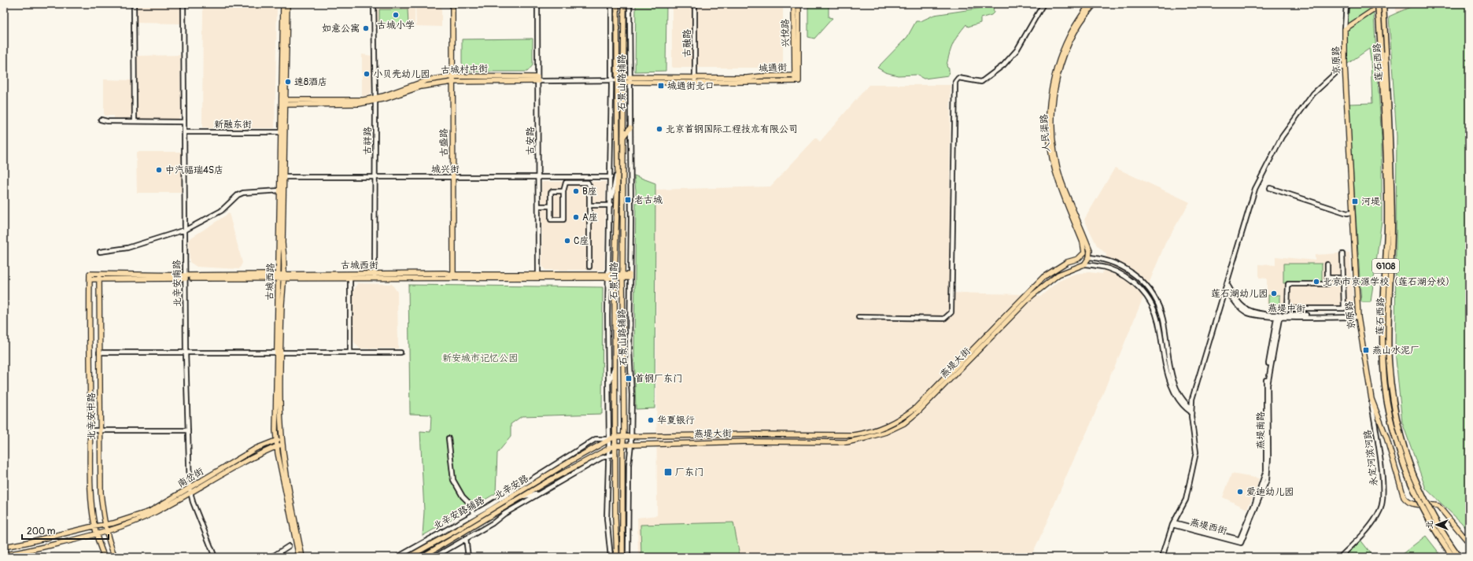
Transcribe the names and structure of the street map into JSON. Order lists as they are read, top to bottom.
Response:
{
  "streets": {
    "highway": ["莲石西路", "G108"],
    "main road": [
      "兴悦路",
      "京原路",
      "城通街",
      "古城村中街",
      "人民渠路",
      "古盛路",
      "古城西街",
      "石景山路",
      "古城西路",
      "燕堤大街",
      "北辛安中路",
      "南岔街",
      "北辛安路"
    ],
    "street": [
      "古融路",
      "石景山路辅路",
      "新融东街",
      "古祥路",
      "古安路",
      "城兴街",
      "北辛安南路",
      "燕堤中街",
      "燕堤南路",
      "永定河滨河路",
      "北辛安路辅路",
      "燕堤西街"
    ]
  },
  "crossings": [
    ["兴悦路", "城通街"],
    ["古融路", "城通街"],
    ["京原路", "燕堤中街"],
    ["京原路", "永定河滨河路"],
    ["城通街", "石景山路辅路"],
    ["城通街", "石景山路"],
    ["古城村中街", "古祥路"],
    ["古城村中街", "古安路"],
    ["古城村中街", "古盛路"],
    ["古城村中街", "古城西路"],
    ["石景山路辅路", "城兴街"],
    ["石景山路辅路", "古城西街"],
    ["石景山路辅路", "燕堤大街"],
    ["石景山路辅路", "北辛安路"],
    ["石景山路辅路", "北辛安路辅路"],
    ["新融东街", "古城西路"],
    ["新融东街", "北辛安南路"],
    ["人民渠路", "燕堤大街"],
    ["古祥路", "城兴街"],
    ["古祥路", "古城西街"],
    ["古安路", "城兴街"],
    ["古安路", "古城西街"],
    ["古盛路", "城兴街"],
    ["古盛路", "古城西街"],
    ["城兴街", "古城西路"],
    ["古城西街", "石景山路"],
    ["古城西街", "古城西路"],
    ["古城西街", "北辛安南路"],
    ["古城西街", "北辛安中路"],
    ["石景山路", "燕堤大街"],
    ["石景山路", "北辛安路"],
    ["古城西路", "南岔街"],
    ["北辛安南路", "南岔街"],
    ["燕堤中街", "燕堤南路"],
    ["燕堤大街", "北辛安路"],
    ["北辛安中路", "南岔街"],
    ["燕堤南路", "燕堤西街"],
    ["北辛安路", "北辛安路辅路"]
  ],
  "parks": ["新安城市记忆公园"],
  "places": {
    "other": [
      "古城小学",
      "如意公寓",
      "小贝壳幼儿园",
      "速8酒店",
      "北京首钢国际工程技术有限公司",
      "中汽福瑞4S店",
      "B座",
      "A座",
      "C座",
      "北京市京源学校（莲石湖分校）",
      "莲石湖幼儿园",
      "华夏银行",
      "爱迪幼儿园"
    ],
    "transit": [
      "城通街北口",
      "老古城",
      "河堤",
      "燕山水泥厂",
      "首钢厂东门",
      "厂东门"
    ]
  },
  "scale_bar": "200 m",
  "north": "left"
}
